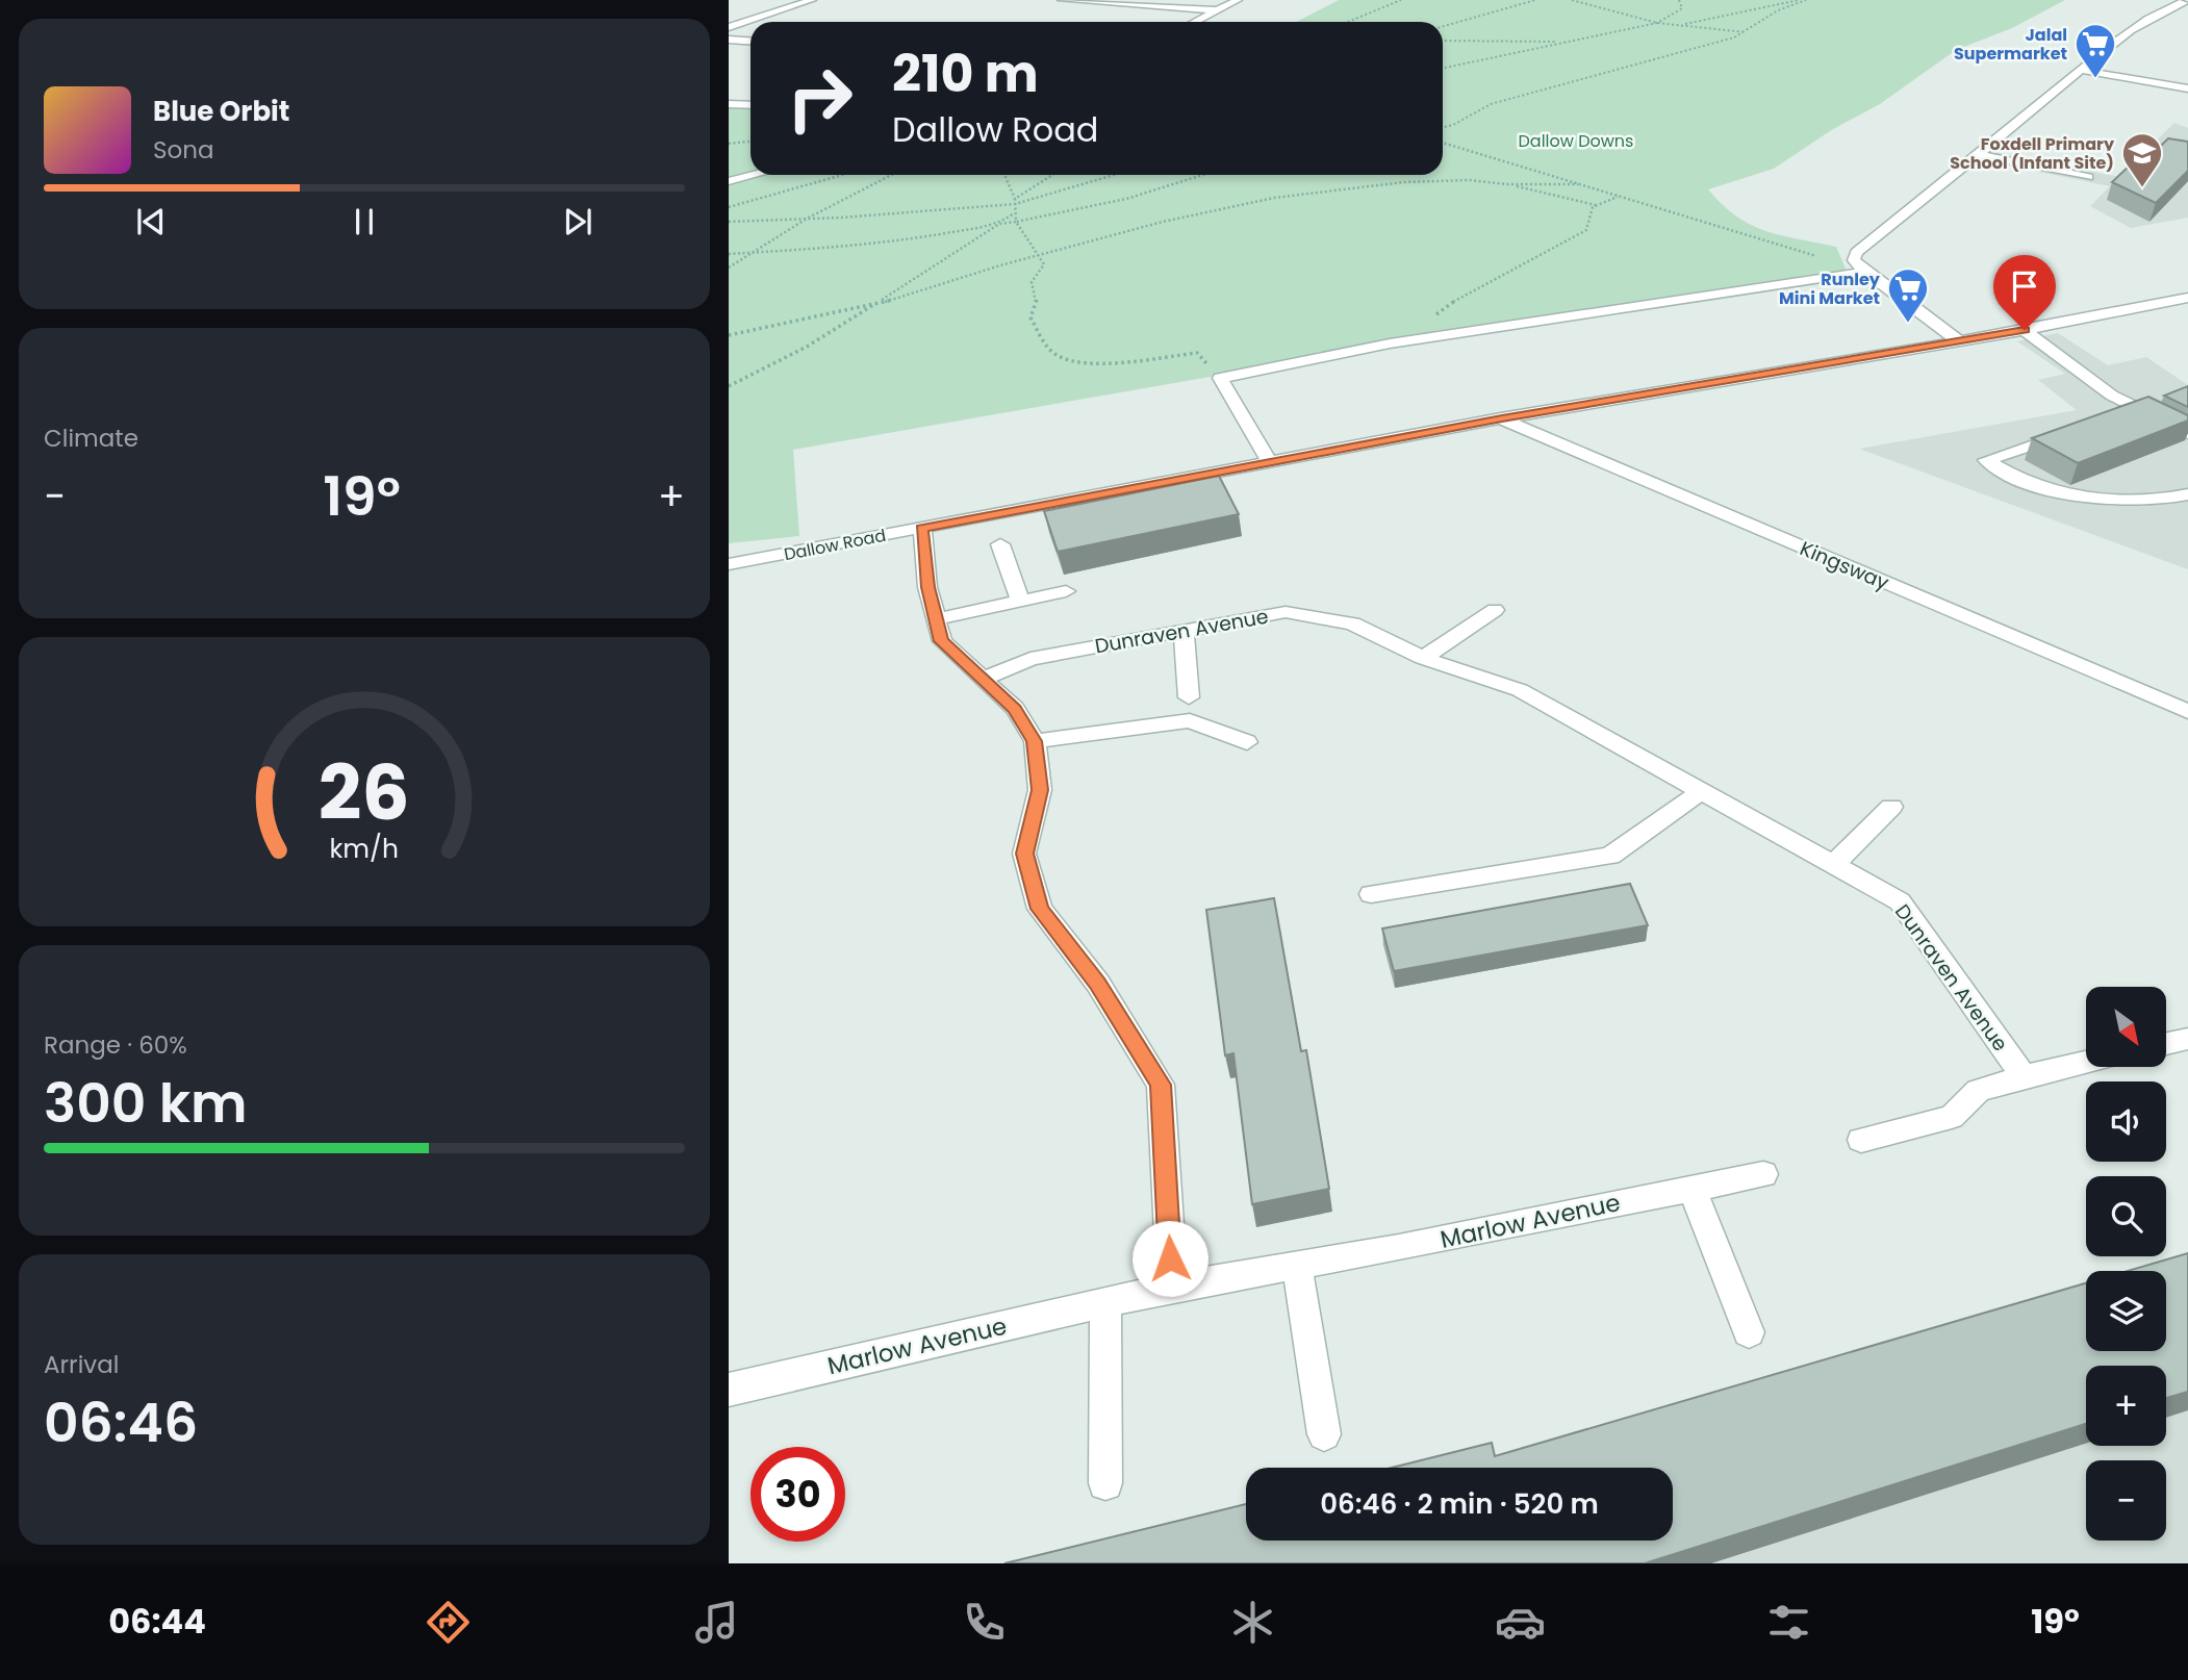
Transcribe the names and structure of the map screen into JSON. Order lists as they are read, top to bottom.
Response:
{
  "streets": {
    "street": [
      "Dallow Road",
      "Kingsway",
      "Dunraven Avenue",
      "Marlow Avenue"
    ]
  },
  "crossings": [
    ["Dallow Road", "Kingsway"]
  ],
  "parks": ["Dallow Downs"],
  "places": {
    "supermarket": ["Jalal Supermarket", "Runley Mini Market"],
    "school or university": ["Foxdell Primary School (Infant Site)"]
  },
  "north": "bottom right",
  "page": {
    "turn": ["210 m", "Dallow Road"],
    "song": ["Blue Orbit", "Sona"],
    "tile": [
      "Climate",
      ["Range · 60%", "300 km"],
      ["Arrival", "06:46"]
    ],
    "heat": ["−", "19°", "+"],
    "map_buttons": ["+", "−"],
    "limit": "30",
    "trip": "06:46 · 2 min · 520 m",
    "tabs": ["06:44", "19°"],
    "gauge": ["26", "km/h"]
  }
}
